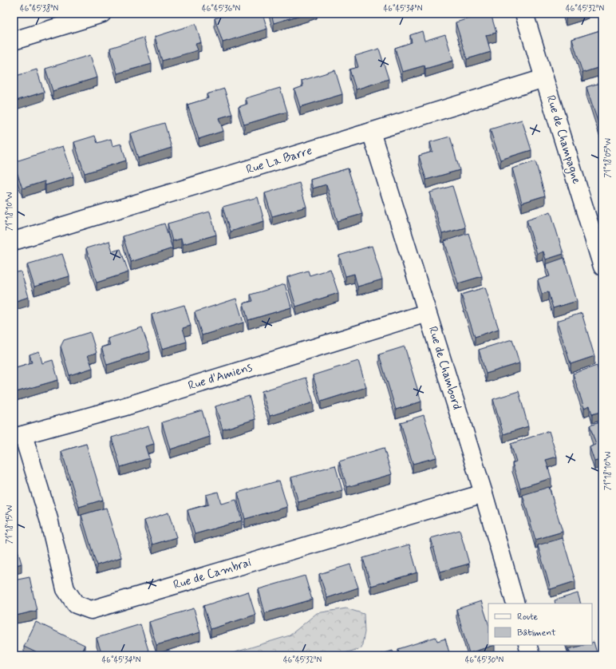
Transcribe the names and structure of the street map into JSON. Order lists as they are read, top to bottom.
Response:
{
  "streets": {
    "street": [
      "Rue de Champagne",
      "Rue La Barre",
      "Rue de Chambord",
      "Rue d'Amiens",
      "Rue de Cambrai"
    ]
  },
  "crossings": [
    ["Rue de Champagne", "Rue La Barre"],
    ["Rue La Barre", "Rue de Chambord"],
    ["Rue de Chambord", "Rue d'Amiens"],
    ["Rue de Chambord", "Rue de Cambrai"],
    ["Rue d'Amiens", "Rue de Cambrai"]
  ],
  "legend": ["Route", "Bâtiment"],
  "coordinates": [
    "46°45'38\"N",
    "46°45'36\"N",
    "46°45'34\"N",
    "46°45'32\"N",
    "71°18'05\"W",
    "71°18'10\"W",
    "71°18'15\"W",
    "46°45'30\"N"
  ]
}
